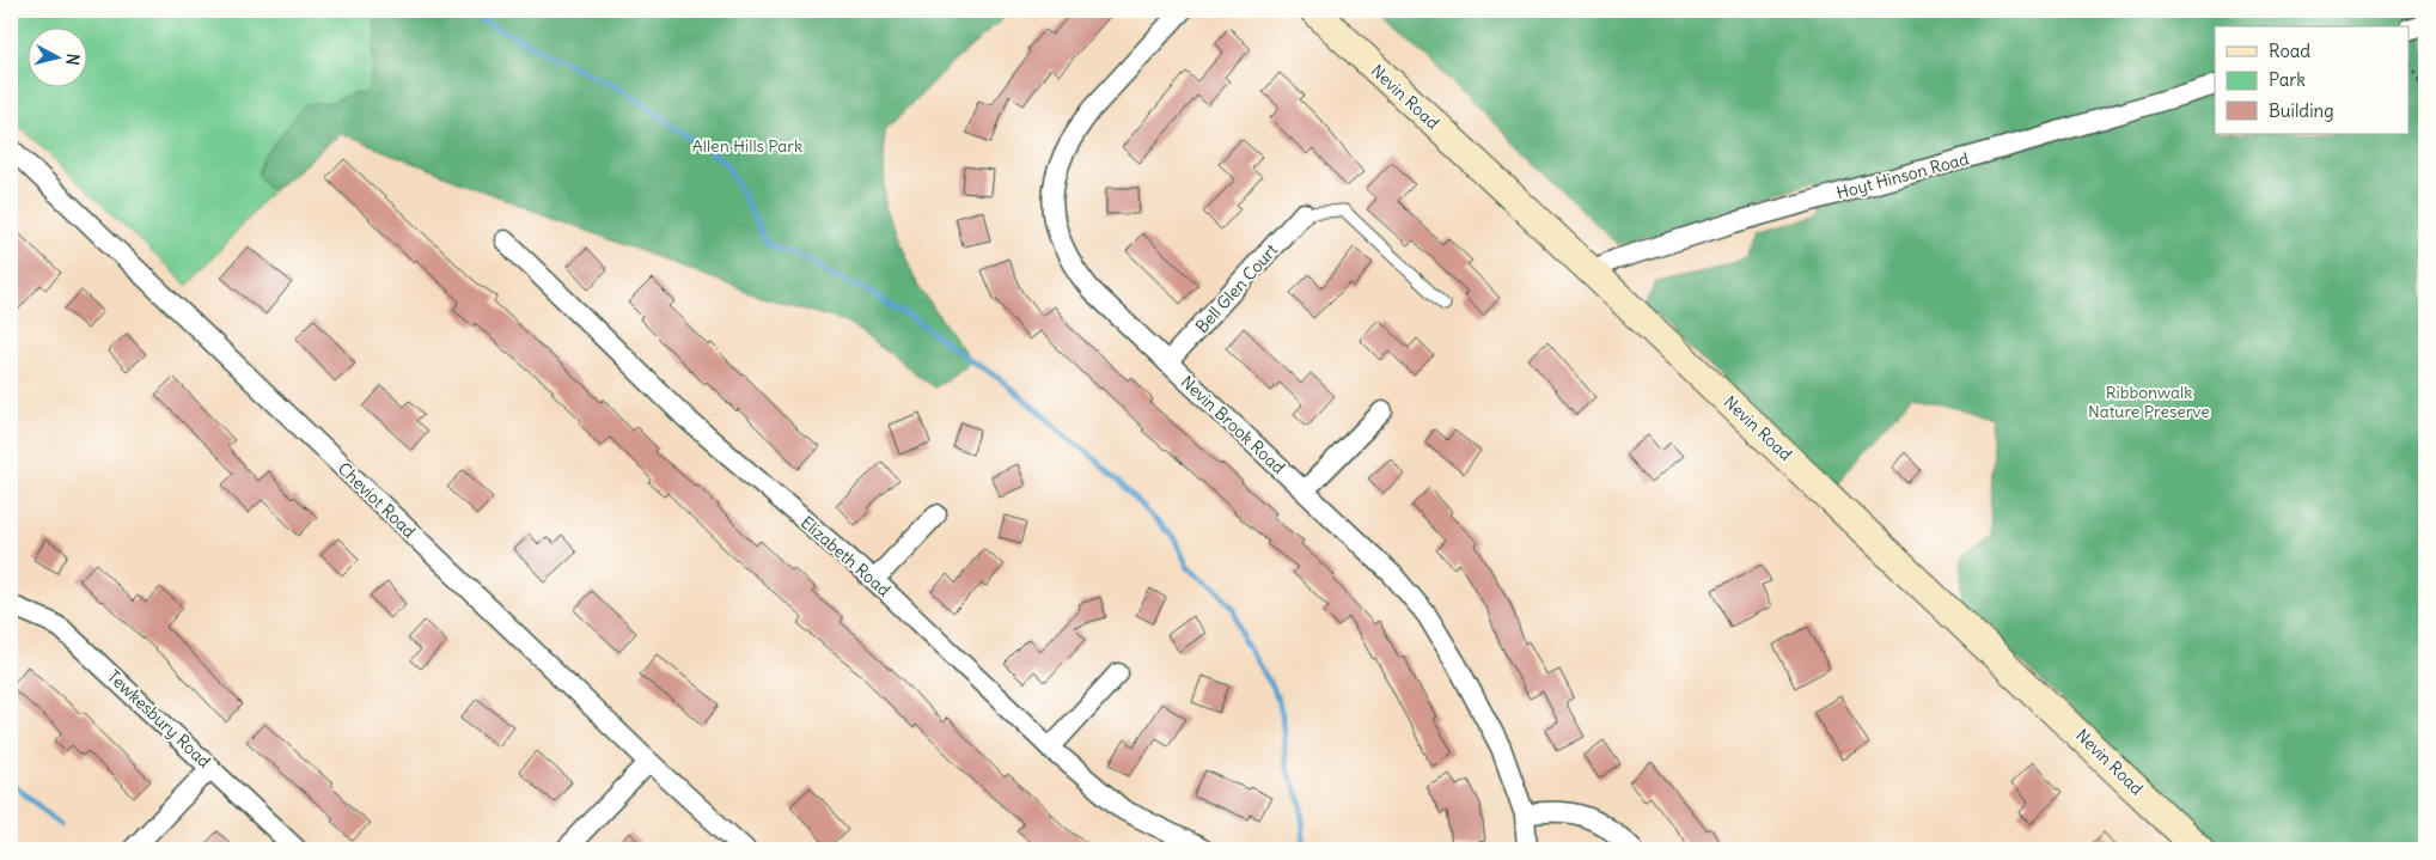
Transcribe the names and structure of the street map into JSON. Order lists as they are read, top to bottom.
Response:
{
  "streets": {
    "main road": ["Nevin Road"],
    "street": [
      "Hoyt Hinson Road",
      "Bell Glen Court",
      "Nevin Brook Road",
      "Cheviot Road",
      "Elizabeth Road",
      "Tewkesbury Road"
    ]
  },
  "crossings": [
    ["Nevin Road", "Hoyt Hinson Road"],
    ["Bell Glen Court", "Nevin Brook Road"]
  ],
  "parks": ["Allen Hills Park", "Ribbonwalk Nature Preserve"],
  "legend": ["Road", "Park", "Building"],
  "north": "right"
}
